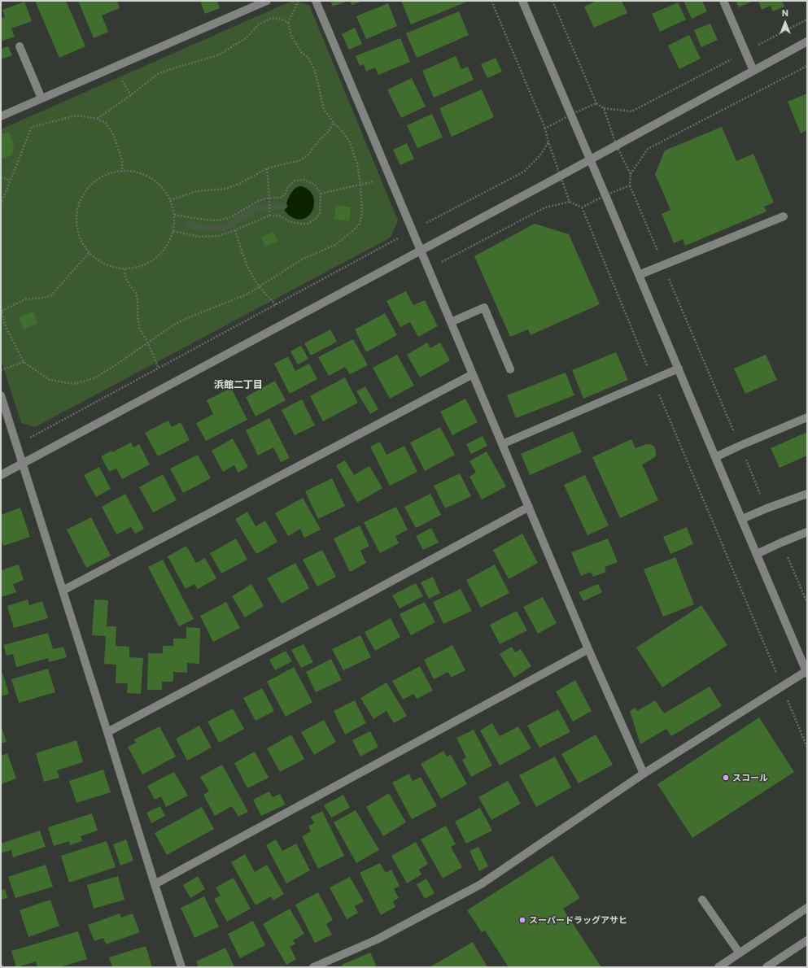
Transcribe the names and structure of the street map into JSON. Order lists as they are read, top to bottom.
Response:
{
  "districts": ["浜館二丁目"],
  "places": ["スコール", "スーパードラッグアサヒ"],
  "north": "top"
}
